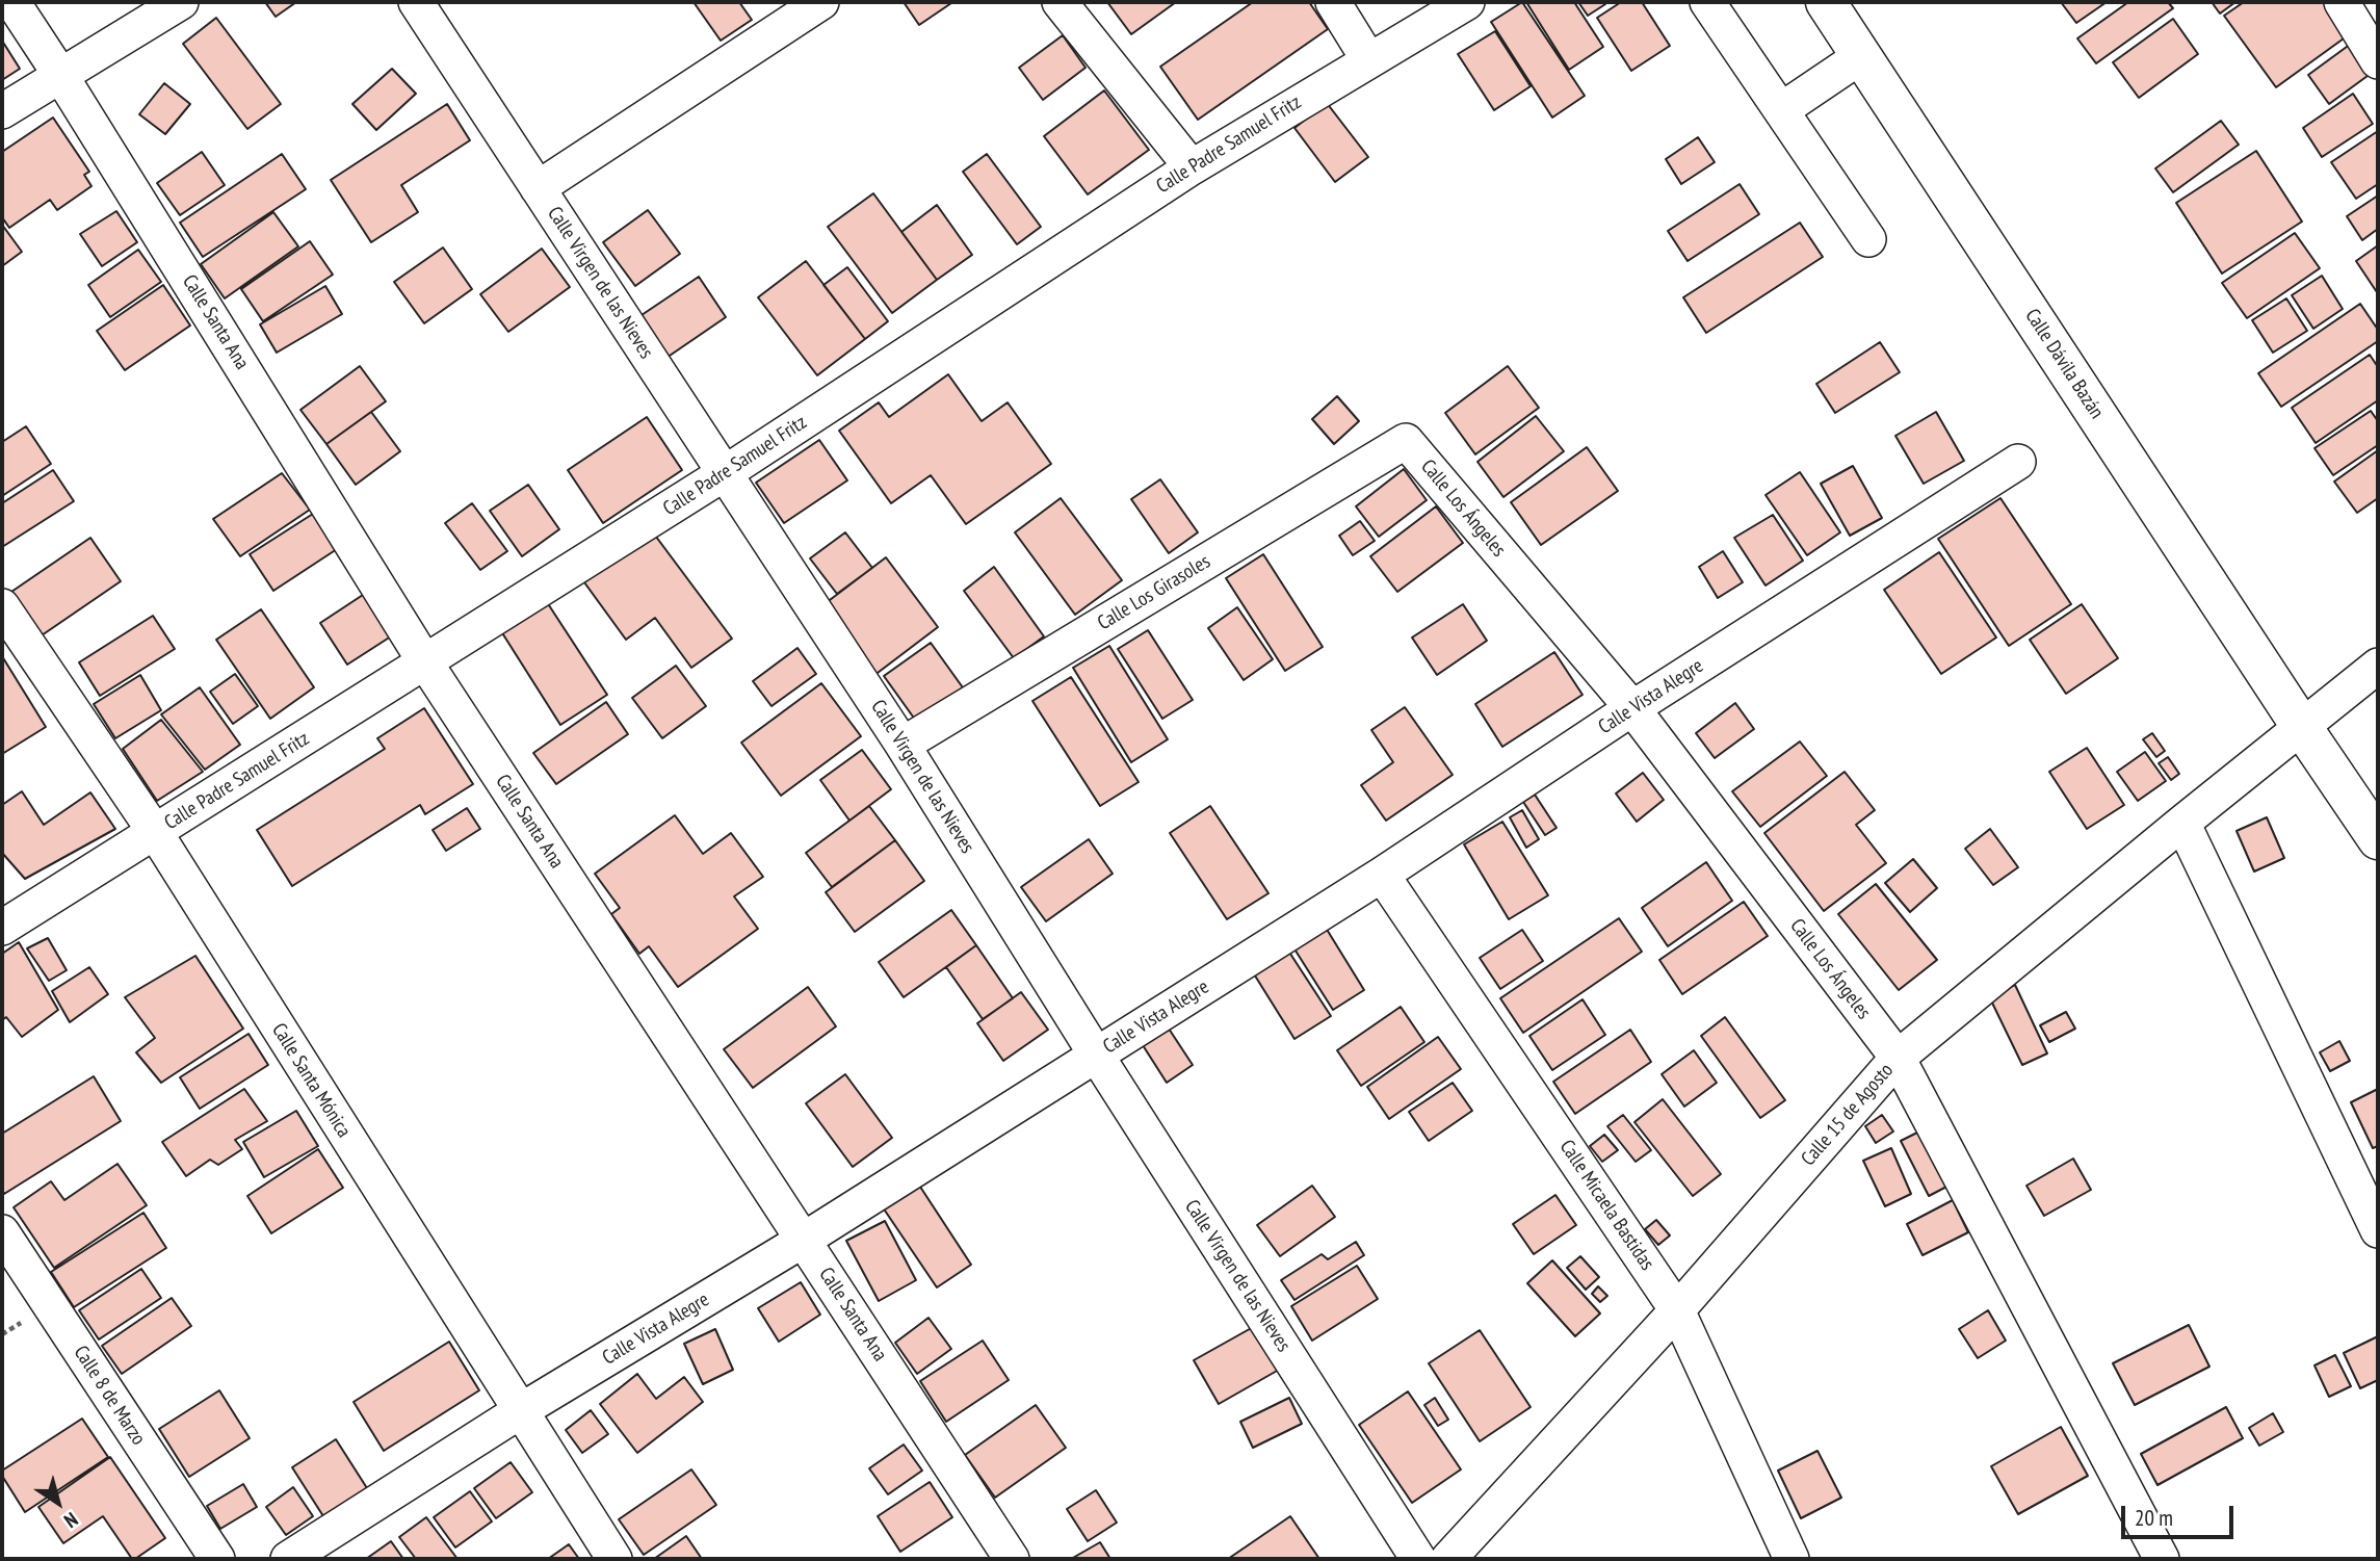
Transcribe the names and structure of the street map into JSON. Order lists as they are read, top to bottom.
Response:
{
  "streets": {
    "main road": ["Calle Dávila Bazán"],
    "street": [
      "Calle Padre Samuel Fritz",
      "Calle Virgen de las Nieves",
      "Calle Santa Ana",
      "Calle Los Ángeles",
      "Calle Los Girasoles",
      "Calle Vista Alegre",
      "Calle Santa Mónica",
      "Calle 15 de Agosto",
      "Calle Micaela Bastidas",
      "Calle 8 de Marzo"
    ]
  },
  "crossings": [
    ["Calle Padre Samuel Fritz", "Calle Virgen de las Nieves"],
    ["Calle Padre Samuel Fritz", "Calle Santa Ana"],
    ["Calle Padre Samuel Fritz", "Calle Santa Mónica"],
    ["Calle Virgen de las Nieves", "Calle Los Girasoles"],
    ["Calle Virgen de las Nieves", "Calle Vista Alegre"],
    ["Calle Santa Ana", "Calle Vista Alegre"],
    ["Calle Dávila Bazán", "Calle 15 de Agosto"],
    ["Calle Los Ángeles", "Calle Los Girasoles"],
    ["Calle Los Ángeles", "Calle Vista Alegre"],
    ["Calle Los Ángeles", "Calle 15 de Agosto"],
    ["Calle Vista Alegre", "Calle Santa Mónica"],
    ["Calle Vista Alegre", "Calle Micaela Bastidas"],
    ["Calle 15 de Agosto", "Calle Micaela Bastidas"]
  ],
  "scale_bar": "20 m",
  "north": "bottom right"
}
